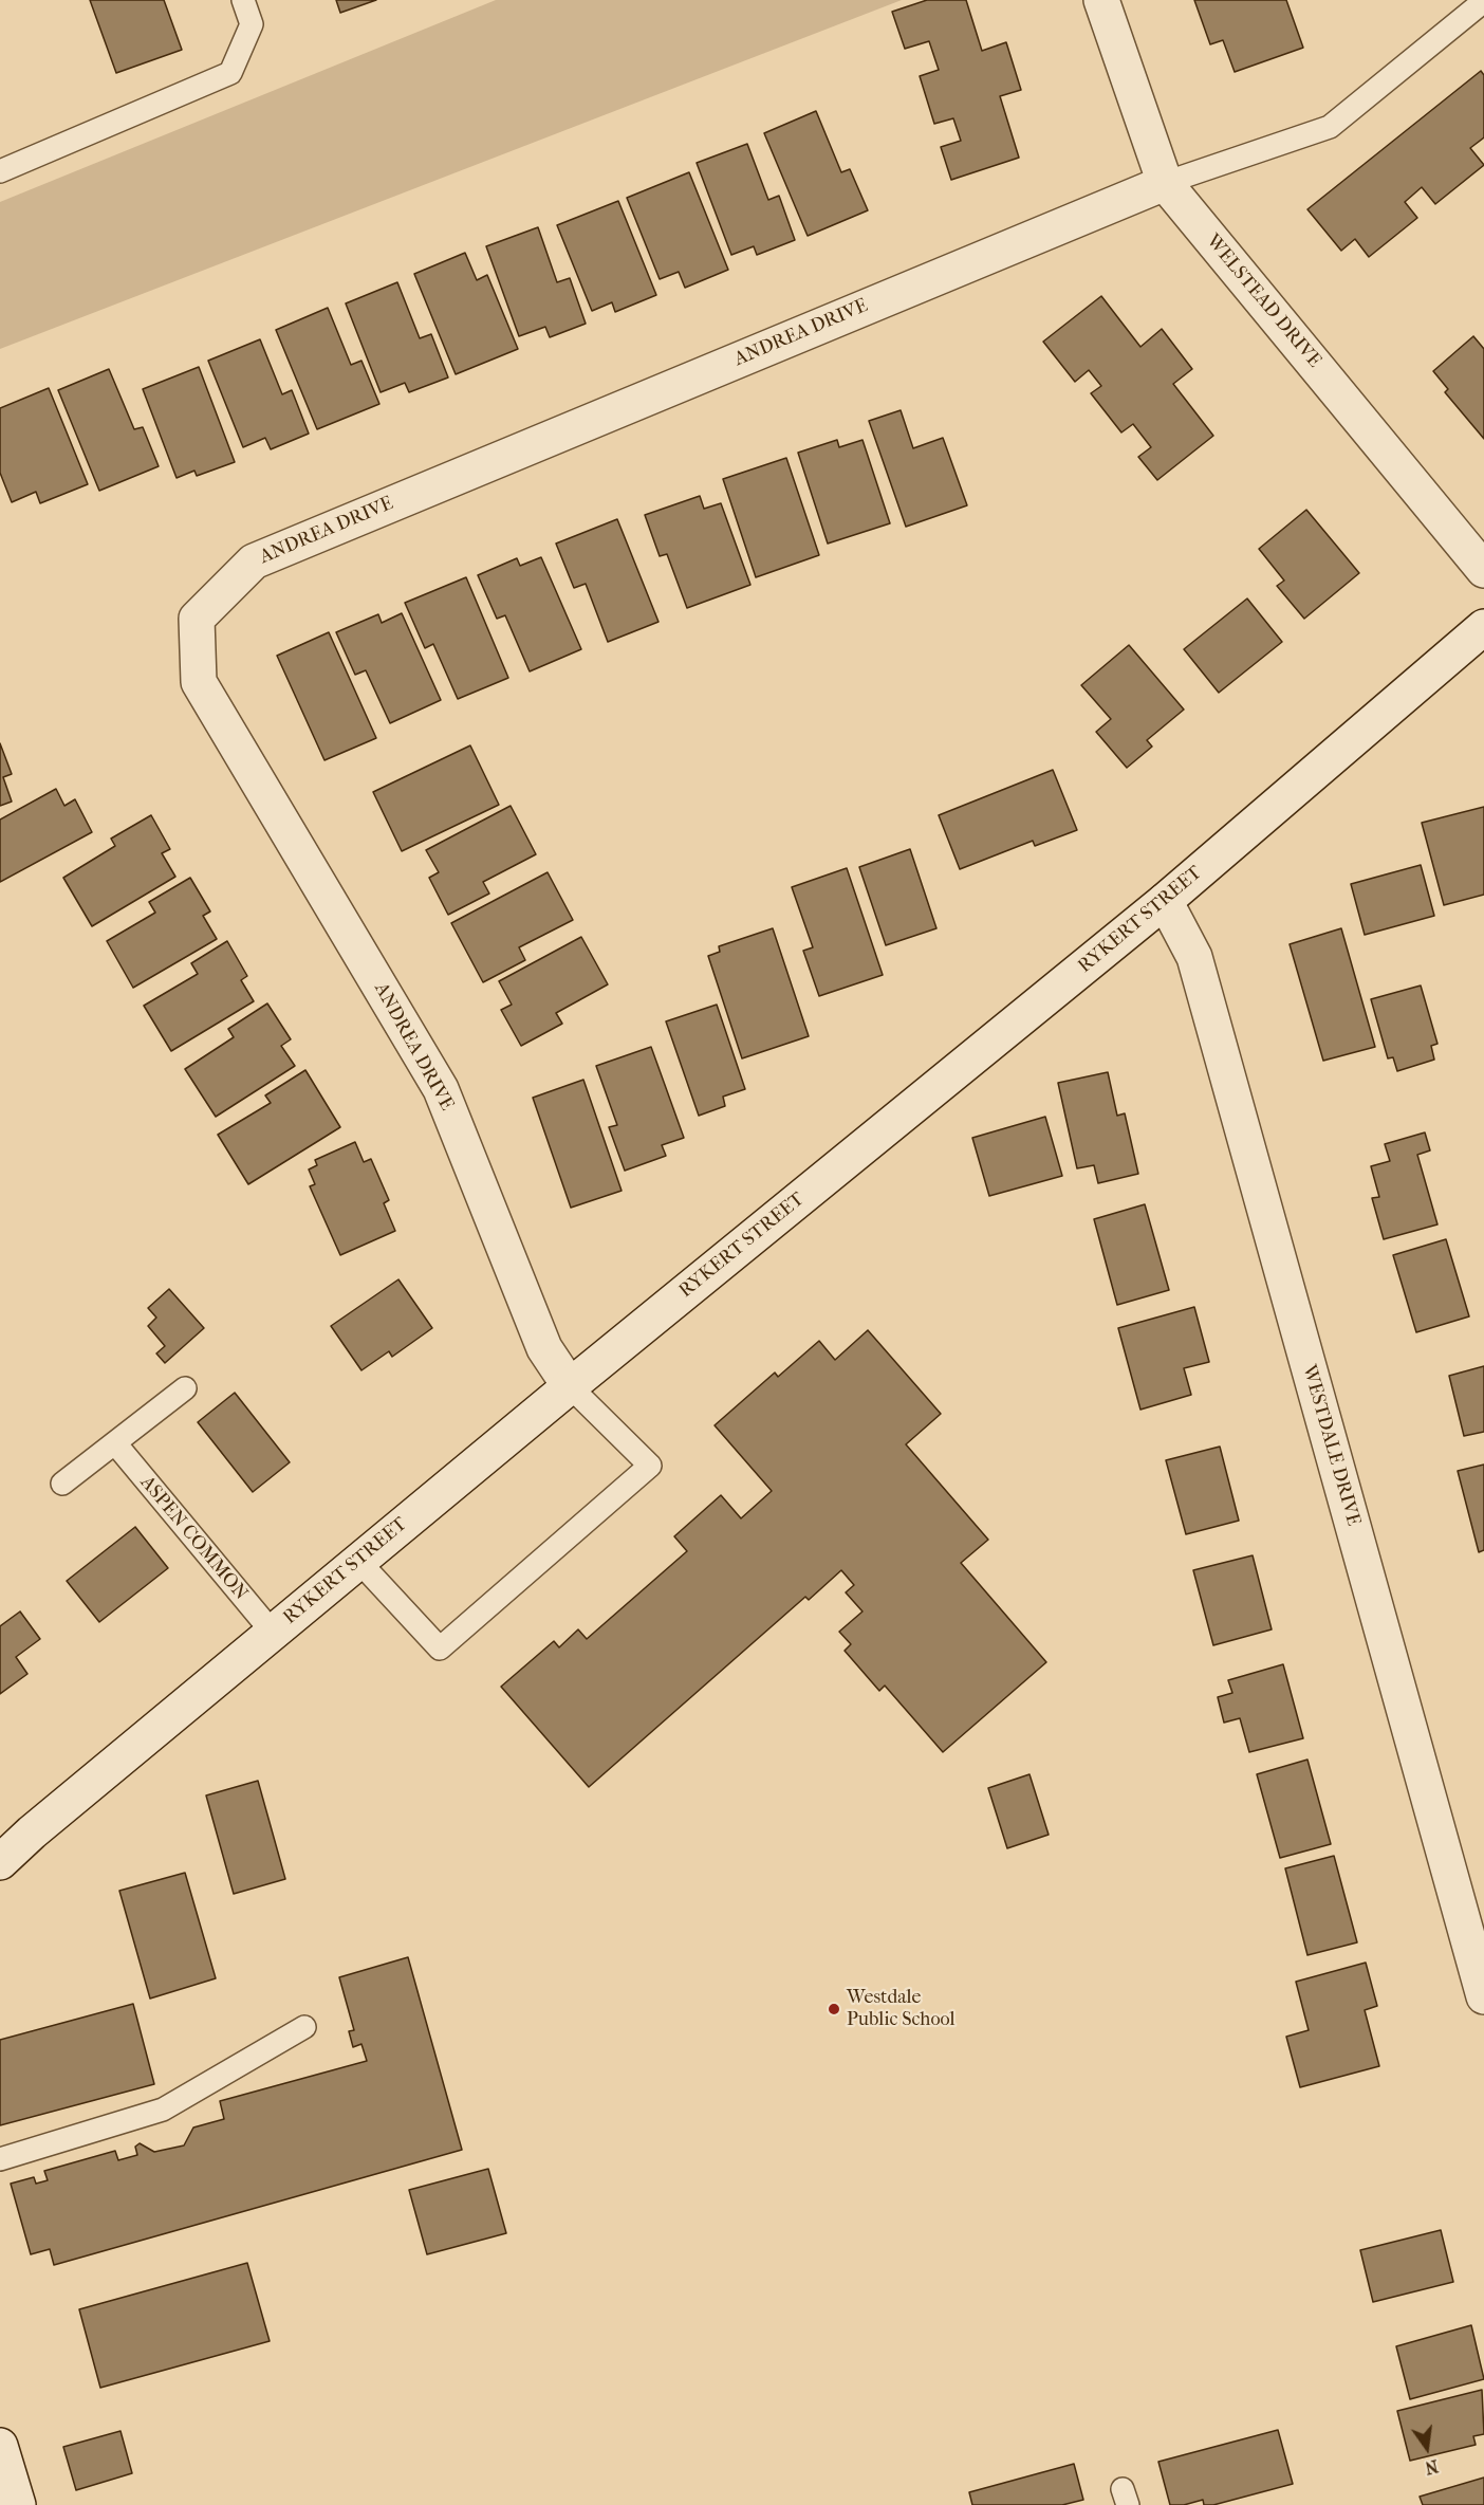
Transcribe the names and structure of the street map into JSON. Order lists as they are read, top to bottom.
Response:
{
  "streets": {
    "street": [
      "WELSTEAD DRIVE",
      "ANDREA DRIVE",
      "RYKERT STREET",
      "WESTDALE DRIVE"
    ],
    "lane": ["ASPEN COMMON"]
  },
  "crossings": [
    ["WELSTEAD DRIVE", "ANDREA DRIVE"],
    ["ANDREA DRIVE", "RYKERT STREET"],
    ["RYKERT STREET", "WESTDALE DRIVE"],
    ["RYKERT STREET", "ASPEN COMMON"]
  ],
  "places": ["Westdale Public School"],
  "north": "bottom"
}
